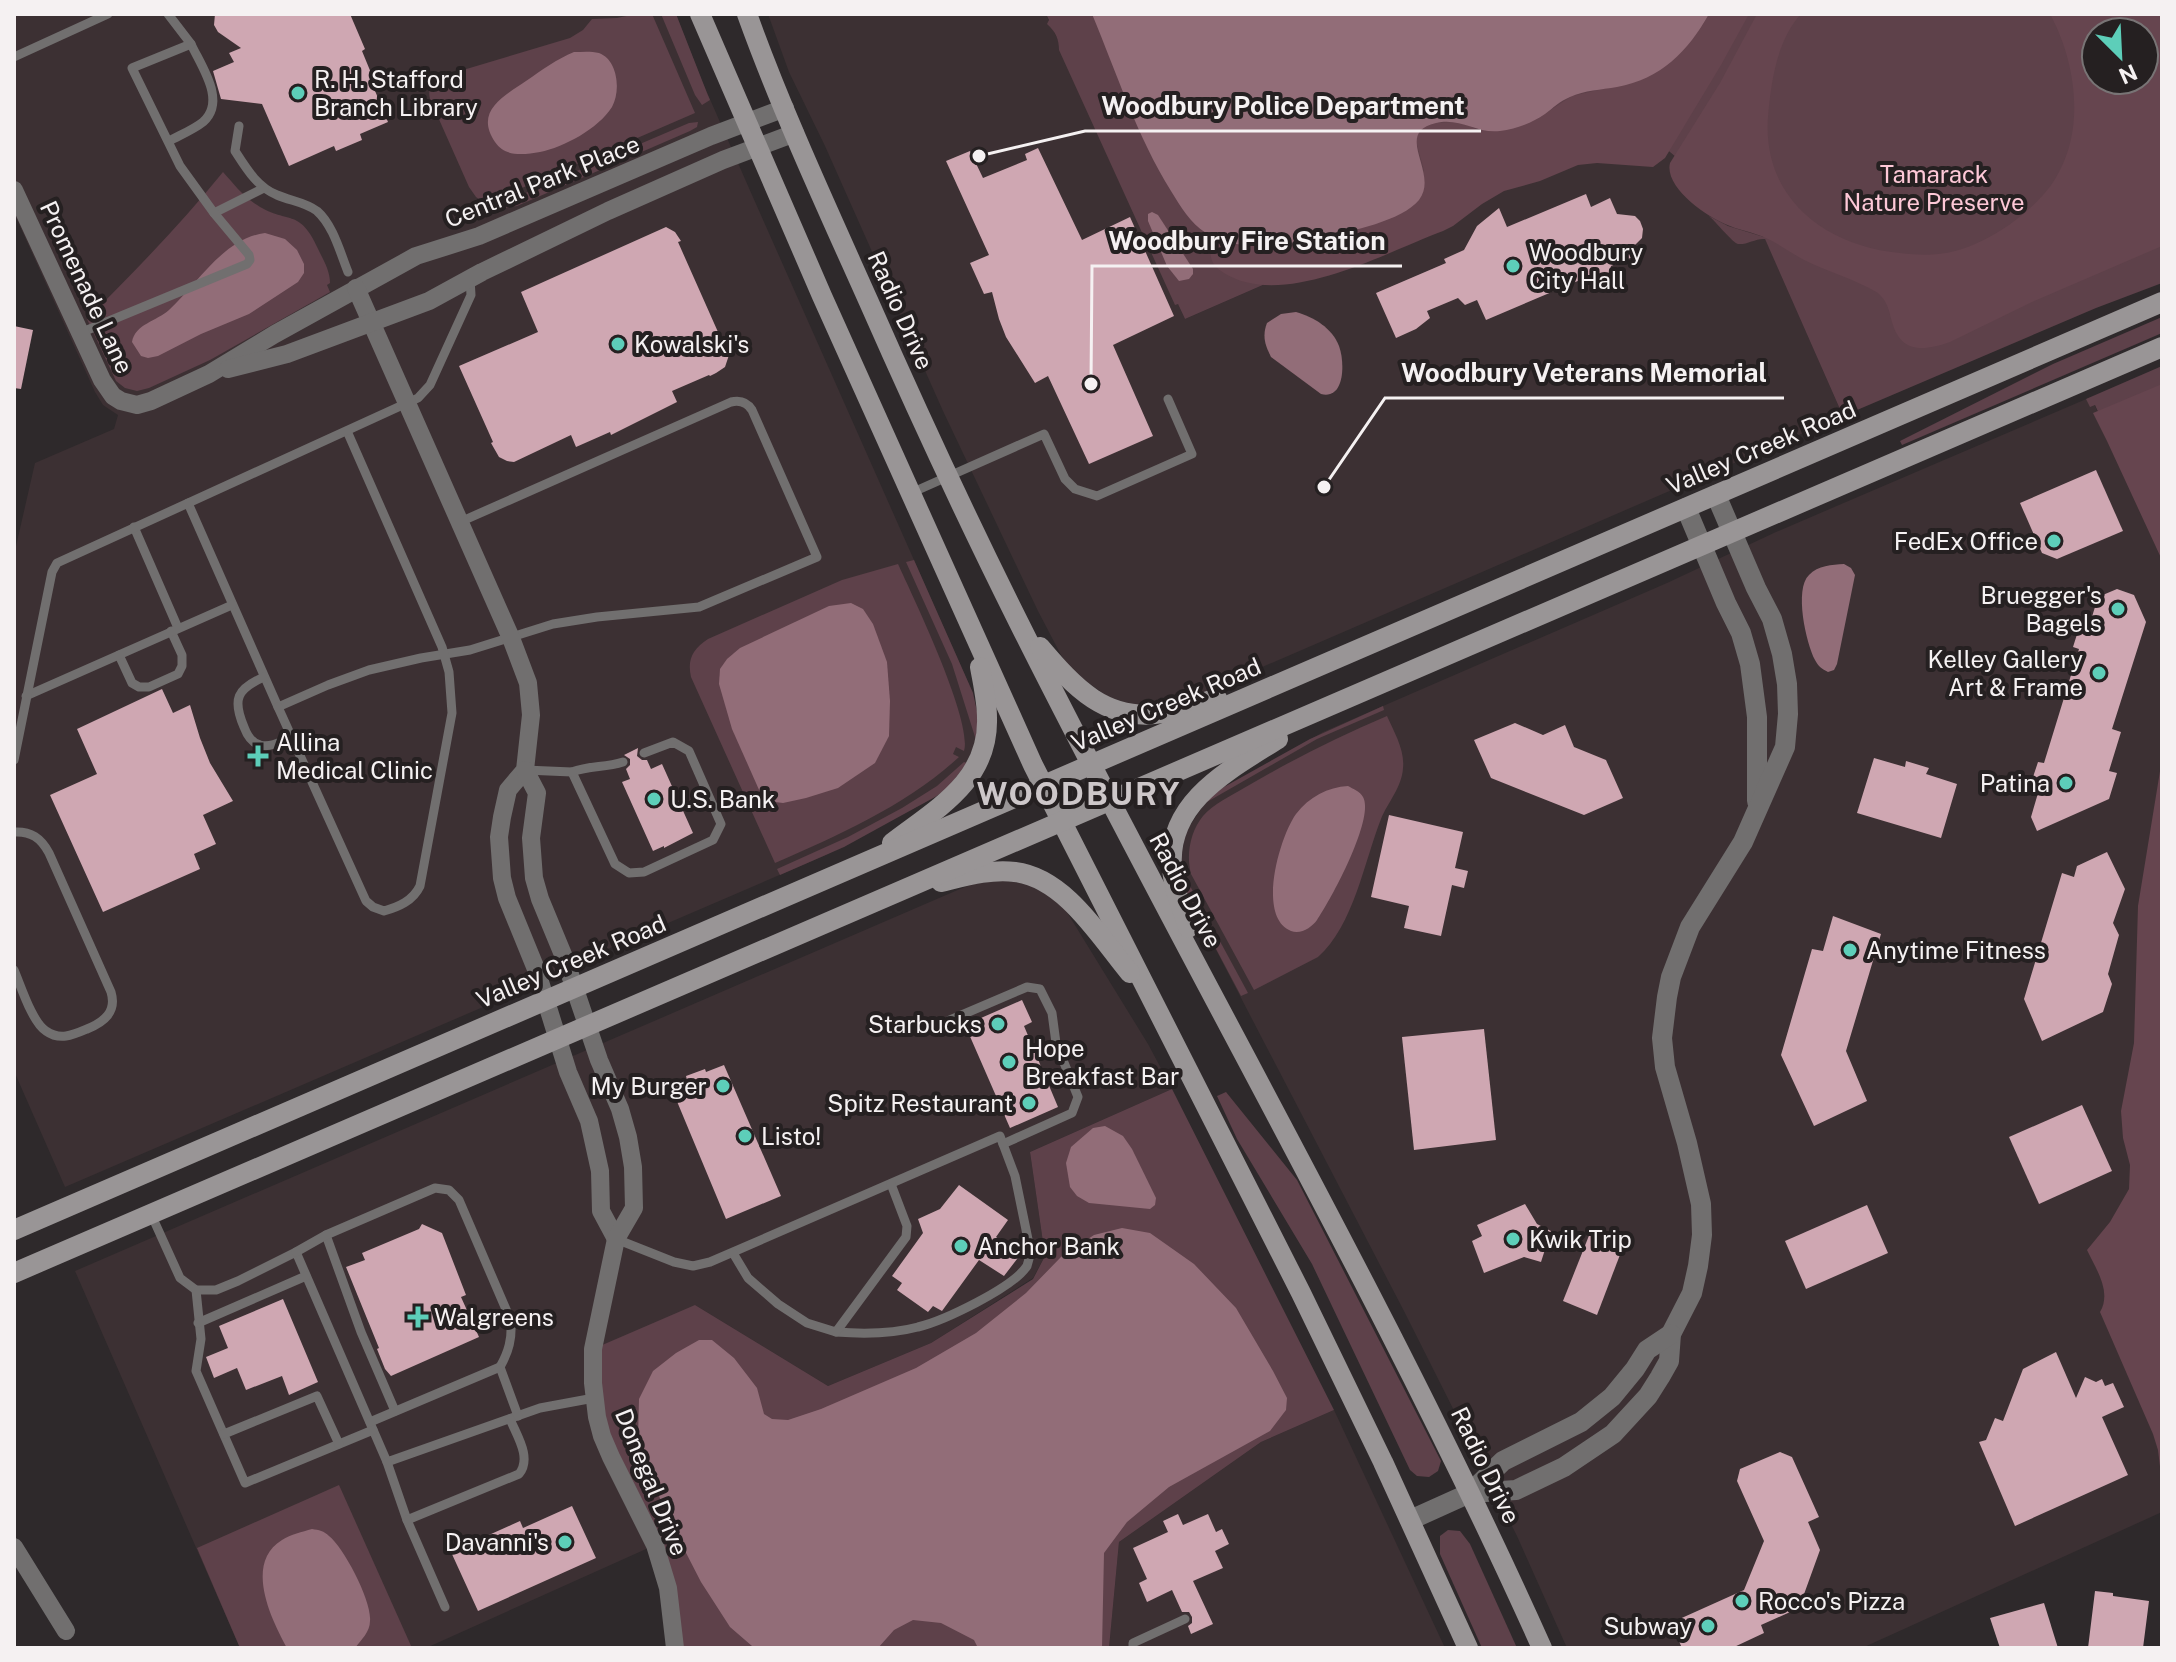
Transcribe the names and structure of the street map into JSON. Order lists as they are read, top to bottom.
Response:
{
  "streets": {
    "main road": ["Radio Drive", "Valley Creek Road"],
    "street": ["Central Park Place", "Promenade Lane", "Donegal Drive"]
  },
  "crossings": [
    ["Central Park Place", "Promenade Lane"],
    ["Central Park Place", "Radio Drive"],
    ["Radio Drive", "Valley Creek Road"]
  ],
  "districts": ["WOODBURY"],
  "parks": ["Tamarack Nature Preserve"],
  "places": {
    "other": [
      "R. H. Stafford Branch Library",
      "Woodbury Police Department",
      "Woodbury City Hall",
      "Kowalski's",
      "Woodbury Fire Station",
      "Woodbury Veterans Memorial",
      "FedEx Office",
      "Bruegger's Bagels",
      "Kelley Gallery Art & Frame",
      "Patina",
      "U.S. Bank",
      "Anytime Fitness",
      "Starbucks",
      "Hope Breakfast Bar",
      "My Burger",
      "Spitz Restaurant",
      "Listo!",
      "Kwik Trip",
      "Anchor Bank",
      "Davanni's",
      "Rocco's Pizza",
      "Subway"
    ],
    "health": ["Allina Medical Clinic", "Walgreens"]
  },
  "north": "bottom right"
}
